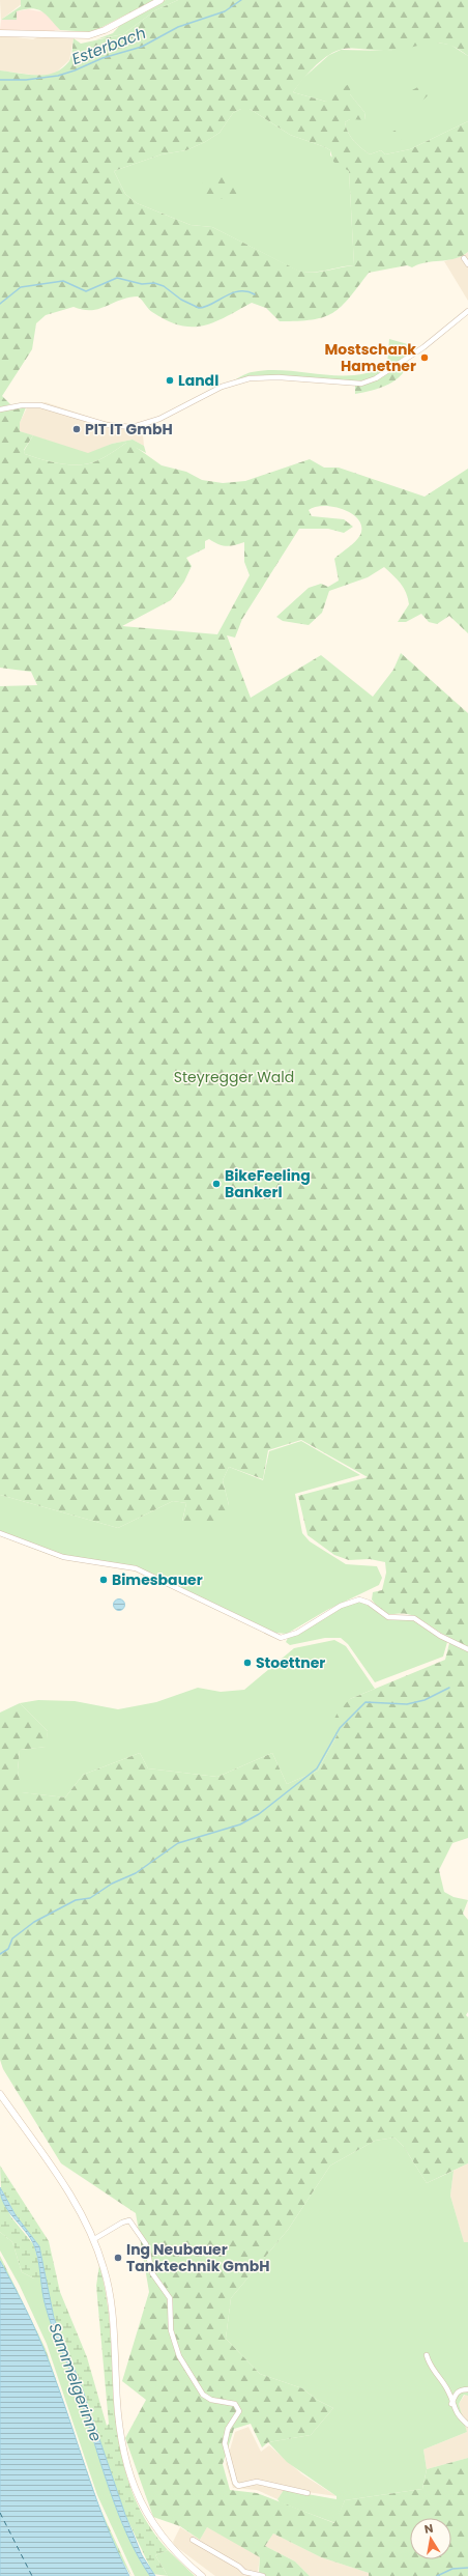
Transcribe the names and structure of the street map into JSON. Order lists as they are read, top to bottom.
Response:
{
  "water": ["Esterbach", "Sammelgerinne"],
  "parks": ["Steyregger Wald"],
  "places": [
    "Mostschank Hametner",
    "Landl",
    "PIT IT GmbH",
    "BikeFeeling Bankerl",
    "Bimesbauer",
    "Stoettner",
    "Ing Neubauer Tanktechnik GmbH"
  ],
  "north": "top"
}
